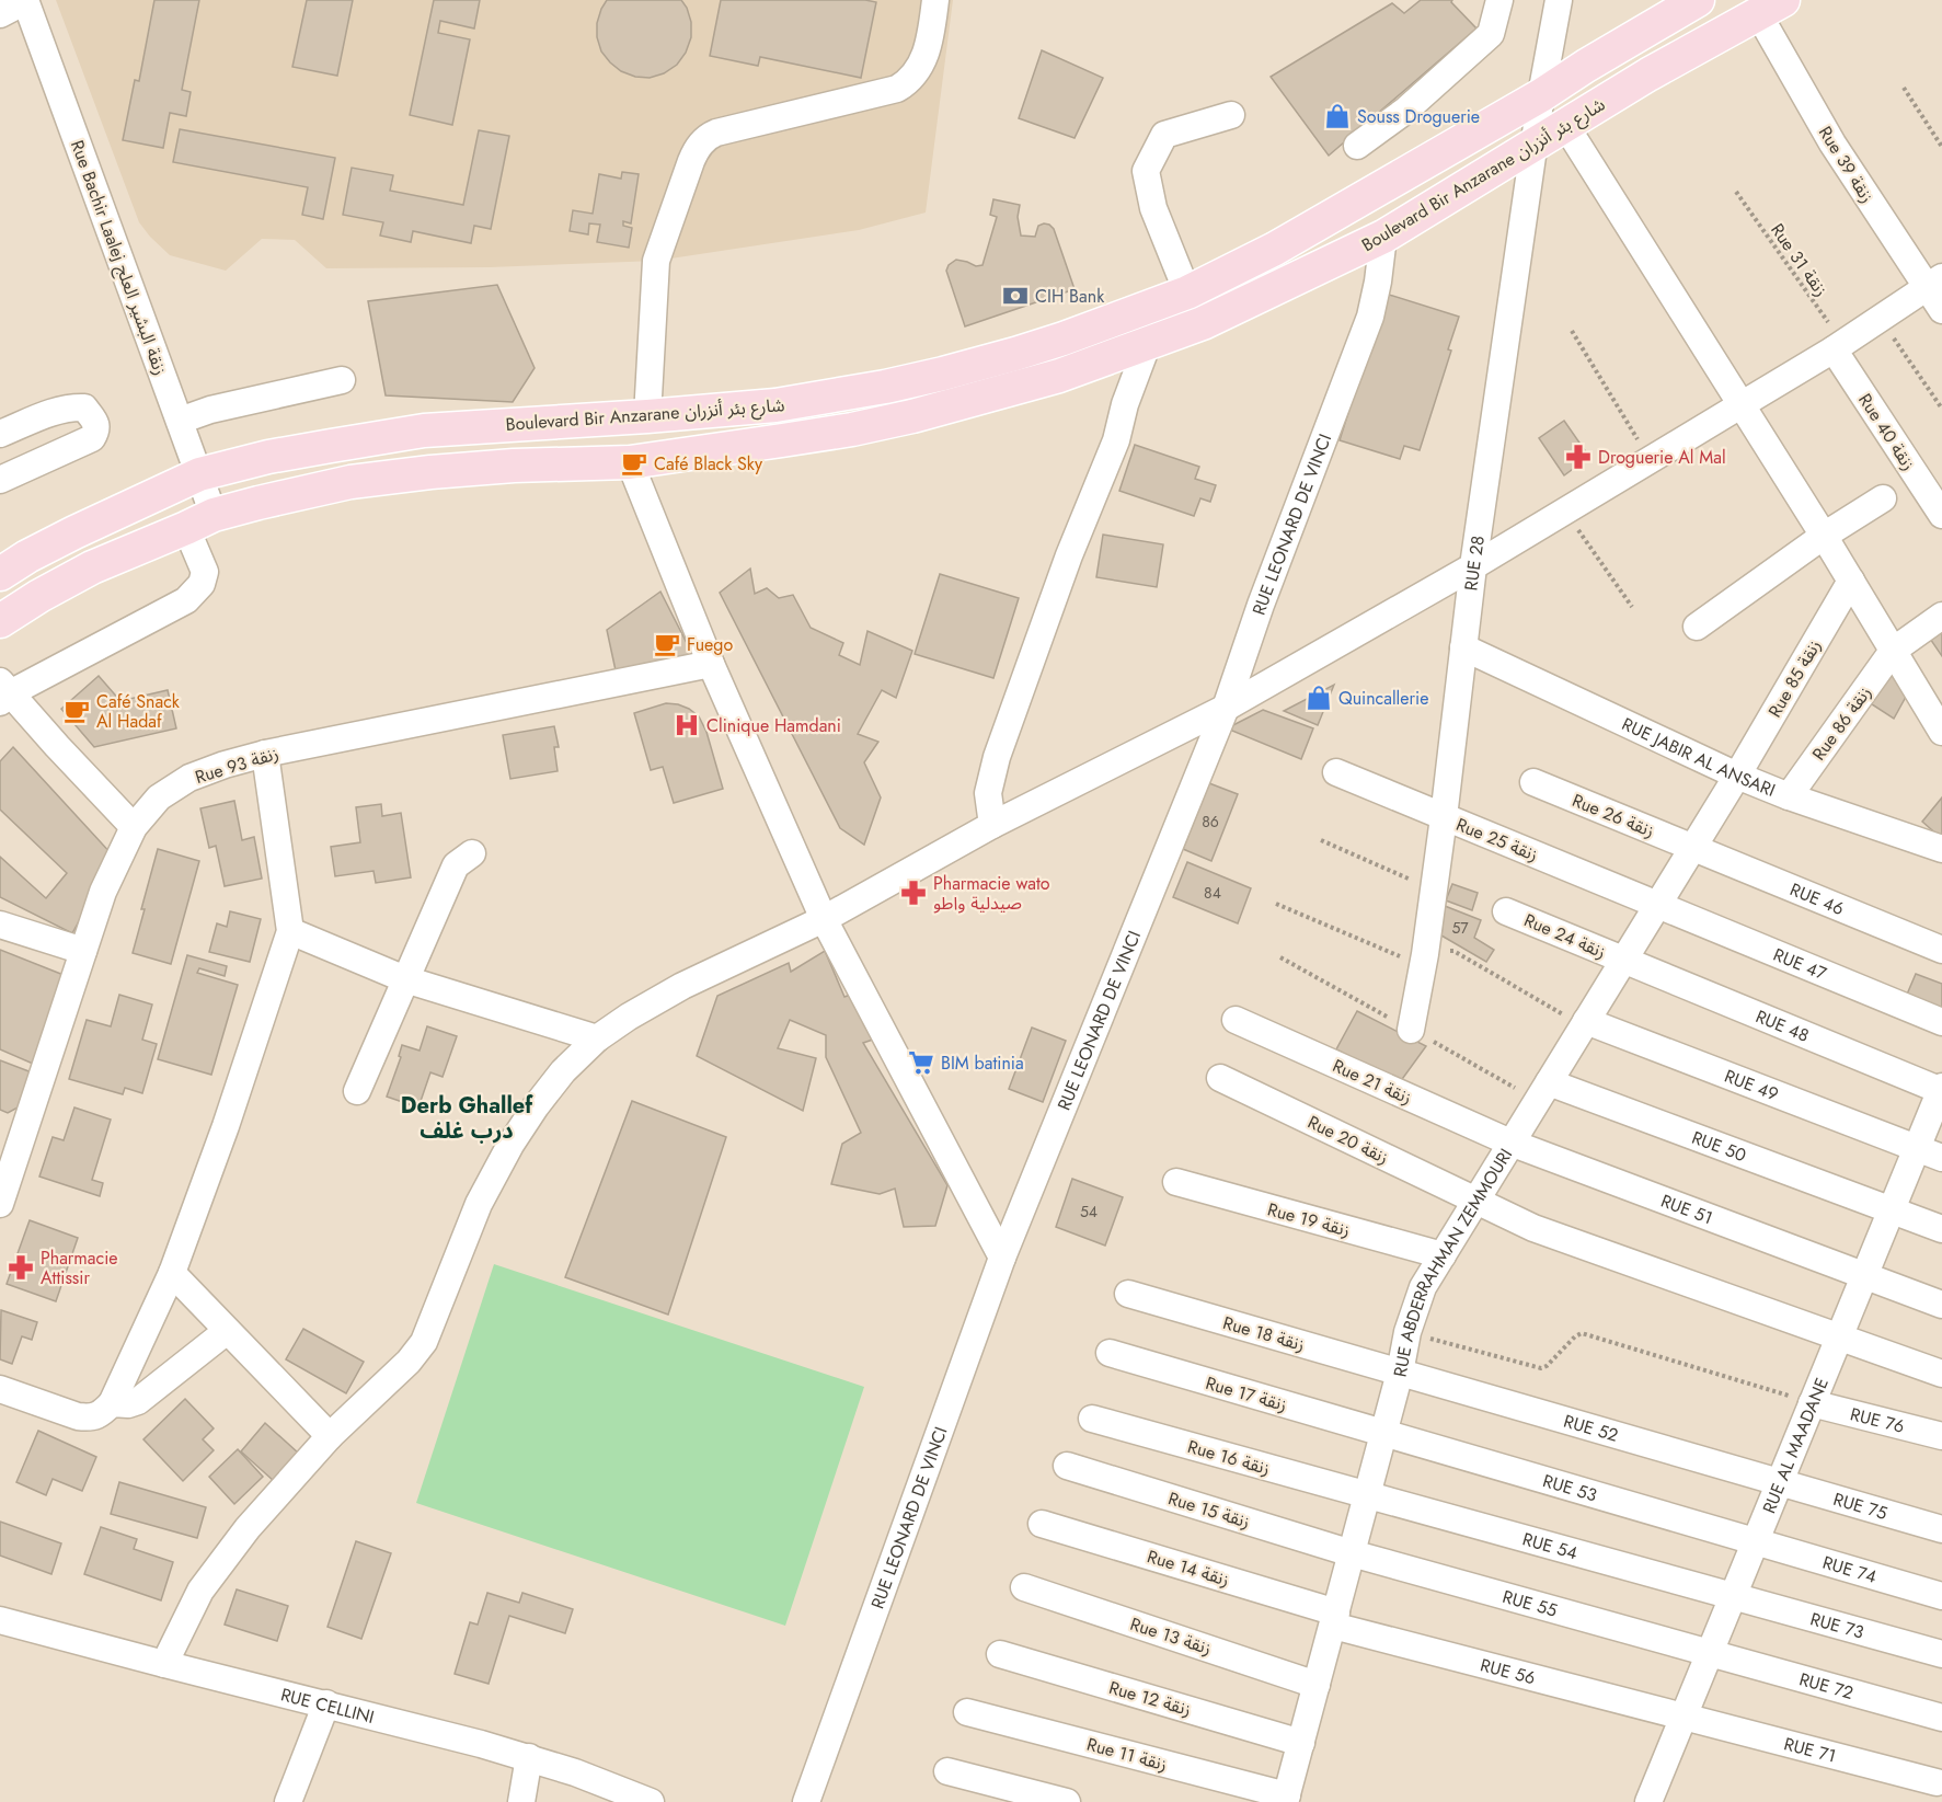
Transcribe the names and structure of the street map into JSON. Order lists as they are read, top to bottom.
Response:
{
  "streets": {
    "main road": ["Boulevard Bir Anzarane شارع بئر أنزران"],
    "street": [
      "Rue 39 زنقة",
      "Rue Bachir Laalej زنقة البشير العلج",
      "Rue 40 زنقة",
      "RUE LEONARD DE VINCI",
      "RUE 28",
      "Rue 85 زنقة",
      "Rue 86 زنقة",
      "RUE JABIR AL ANSARI",
      "Rue 93 زنقة",
      "Rue 26 زنقة",
      "Rue 25 زنقة",
      "RUE 46",
      "Rue 24 زنقة",
      "RUE 47",
      "RUE 48",
      "Rue 21 زنقة",
      "RUE 49",
      "Rue 20 زنقة",
      "RUE 50",
      "RUE 51",
      "Rue 19 زنقة",
      "RUE ABDERRAHMAN ZEMMOURI",
      "Rue 18 زنقة",
      "Rue 17 زنقة",
      "RUE 76",
      "RUE 52",
      "RUE AL MAADANE",
      "Rue 16 زنقة",
      "RUE 53",
      "RUE 75",
      "Rue 15 زنقة",
      "RUE 54",
      "Rue 14 زنقة",
      "RUE 74",
      "RUE 55",
      "RUE 73",
      "Rue 13 زنقة",
      "RUE 56",
      "RUE 72",
      "Rue 12 زنقة",
      "RUE CELLINI",
      "RUE 71",
      "Rue 11 زنقة"
    ],
    "path": ["Rue 31 زنقة"]
  },
  "crossings": [
    ["Rue 39 زنقة", "Boulevard Bir Anzarane شارع بئر أنزران"],
    ["Boulevard Bir Anzarane شارع بئر أنزران", "Rue Bachir Laalej زنقة البشير العلج"],
    ["Boulevard Bir Anzarane شارع بئر أنزران", "RUE LEONARD DE VINCI"],
    ["Boulevard Bir Anzarane شارع بئر أنزران", "RUE 28"],
    ["Rue 31 زنقة", "Rue 40 زنقة"],
    ["RUE 28", "RUE JABIR AL ANSARI"],
    ["RUE 28", "Rue 25 زنقة"],
    ["Rue 85 زنقة", "RUE JABIR AL ANSARI"],
    ["Rue 85 زنقة", "RUE ABDERRAHMAN ZEMMOURI"],
    ["Rue 86 زنقة", "RUE JABIR AL ANSARI"],
    ["RUE JABIR AL ANSARI", "RUE ABDERRAHMAN ZEMMOURI"],
    ["Rue 26 زنقة", "RUE 46"],
    ["Rue 26 زنقة", "RUE ABDERRAHMAN ZEMMOURI"],
    ["Rue 25 زنقة", "RUE 47"],
    ["Rue 25 زنقة", "RUE ABDERRAHMAN ZEMMOURI"],
    ["RUE 46", "RUE ABDERRAHMAN ZEMMOURI"],
    ["Rue 24 زنقة", "RUE 48"],
    ["Rue 24 زنقة", "RUE ABDERRAHMAN ZEMMOURI"],
    ["RUE 47", "RUE ABDERRAHMAN ZEMMOURI"],
    ["RUE 48", "RUE ABDERRAHMAN ZEMMOURI"],
    ["RUE 48", "RUE AL MAADANE"],
    ["Rue 21 زنقة", "RUE 51"],
    ["Rue 21 زنقة", "RUE ABDERRAHMAN ZEMMOURI"],
    ["RUE 49", "RUE ABDERRAHMAN ZEMMOURI"],
    ["RUE 49", "RUE AL MAADANE"],
    ["Rue 20 زنقة", "RUE ABDERRAHMAN ZEMMOURI"],
    ["Rue 20 زنقة", "RUE AL MAADANE"],
    ["RUE 50", "RUE ABDERRAHMAN ZEMMOURI"],
    ["RUE 50", "RUE AL MAADANE"],
    ["RUE 51", "RUE ABDERRAHMAN ZEMMOURI"],
    ["RUE 51", "RUE AL MAADANE"],
    ["Rue 19 زنقة", "RUE ABDERRAHMAN ZEMMOURI"],
    ["RUE ABDERRAHMAN ZEMMOURI", "Rue 18 زنقة"],
    ["RUE ABDERRAHMAN ZEMMOURI", "Rue 17 زنقة"],
    ["RUE ABDERRAHMAN ZEMMOURI", "RUE 52"],
    ["RUE ABDERRAHMAN ZEMMOURI", "Rue 16 زنقة"],
    ["RUE ABDERRAHMAN ZEMMOURI", "RUE 53"],
    ["RUE ABDERRAHMAN ZEMMOURI", "Rue 15 زنقة"],
    ["RUE ABDERRAHMAN ZEMMOURI", "RUE 54"],
    ["RUE ABDERRAHMAN ZEMMOURI", "Rue 14 زنقة"],
    ["RUE ABDERRAHMAN ZEMMOURI", "RUE 55"],
    ["RUE ABDERRAHMAN ZEMMOURI", "Rue 13 زنقة"],
    ["RUE ABDERRAHMAN ZEMMOURI", "RUE 56"],
    ["RUE ABDERRAHMAN ZEMMOURI", "Rue 12 زنقة"],
    ["RUE ABDERRAHMAN ZEMMOURI", "Rue 11 زنقة"],
    ["Rue 18 زنقة", "RUE 52"],
    ["Rue 17 زنقة", "RUE 53"],
    ["RUE 76", "RUE AL MAADANE"],
    ["RUE 52", "RUE AL MAADANE"],
    ["RUE 52", "RUE 75"],
    ["RUE AL MAADANE", "RUE 53"],
    ["RUE AL MAADANE", "RUE 75"],
    ["RUE AL MAADANE", "RUE 54"],
    ["RUE AL MAADANE", "RUE 74"],
    ["RUE AL MAADANE", "RUE 55"],
    ["RUE AL MAADANE", "RUE 73"],
    ["RUE AL MAADANE", "RUE 56"],
    ["RUE AL MAADANE", "RUE 72"],
    ["RUE AL MAADANE", "RUE 71"],
    ["Rue 16 زنقة", "RUE 54"],
    ["RUE 53", "RUE 74"],
    ["Rue 15 زنقة", "RUE 55"],
    ["RUE 54", "RUE 73"],
    ["Rue 14 زنقة", "RUE 56"],
    ["RUE 55", "RUE 72"],
    ["RUE 56", "RUE 71"]
  ],
  "districts": ["Derb Ghallef درب غلف"],
  "places": {
    "shop": ["Souss Droguerie", "Quincallerie"],
    "bank": ["CIH Bank"],
    "pharmacy": ["Droguerie Al Mal", "Pharmacie wato صيدلية واطو", "Pharmacie Attissir"],
    "cafe": ["Café Black Sky", "Fuego", "Café Snack Al Hadaf"],
    "hospital": ["Clinique Hamdani"],
    "supermarket": ["BIM batinia"]
  },
  "house_numbers": [
    "86",
    "84",
    "57",
    "54"
  ]
}
